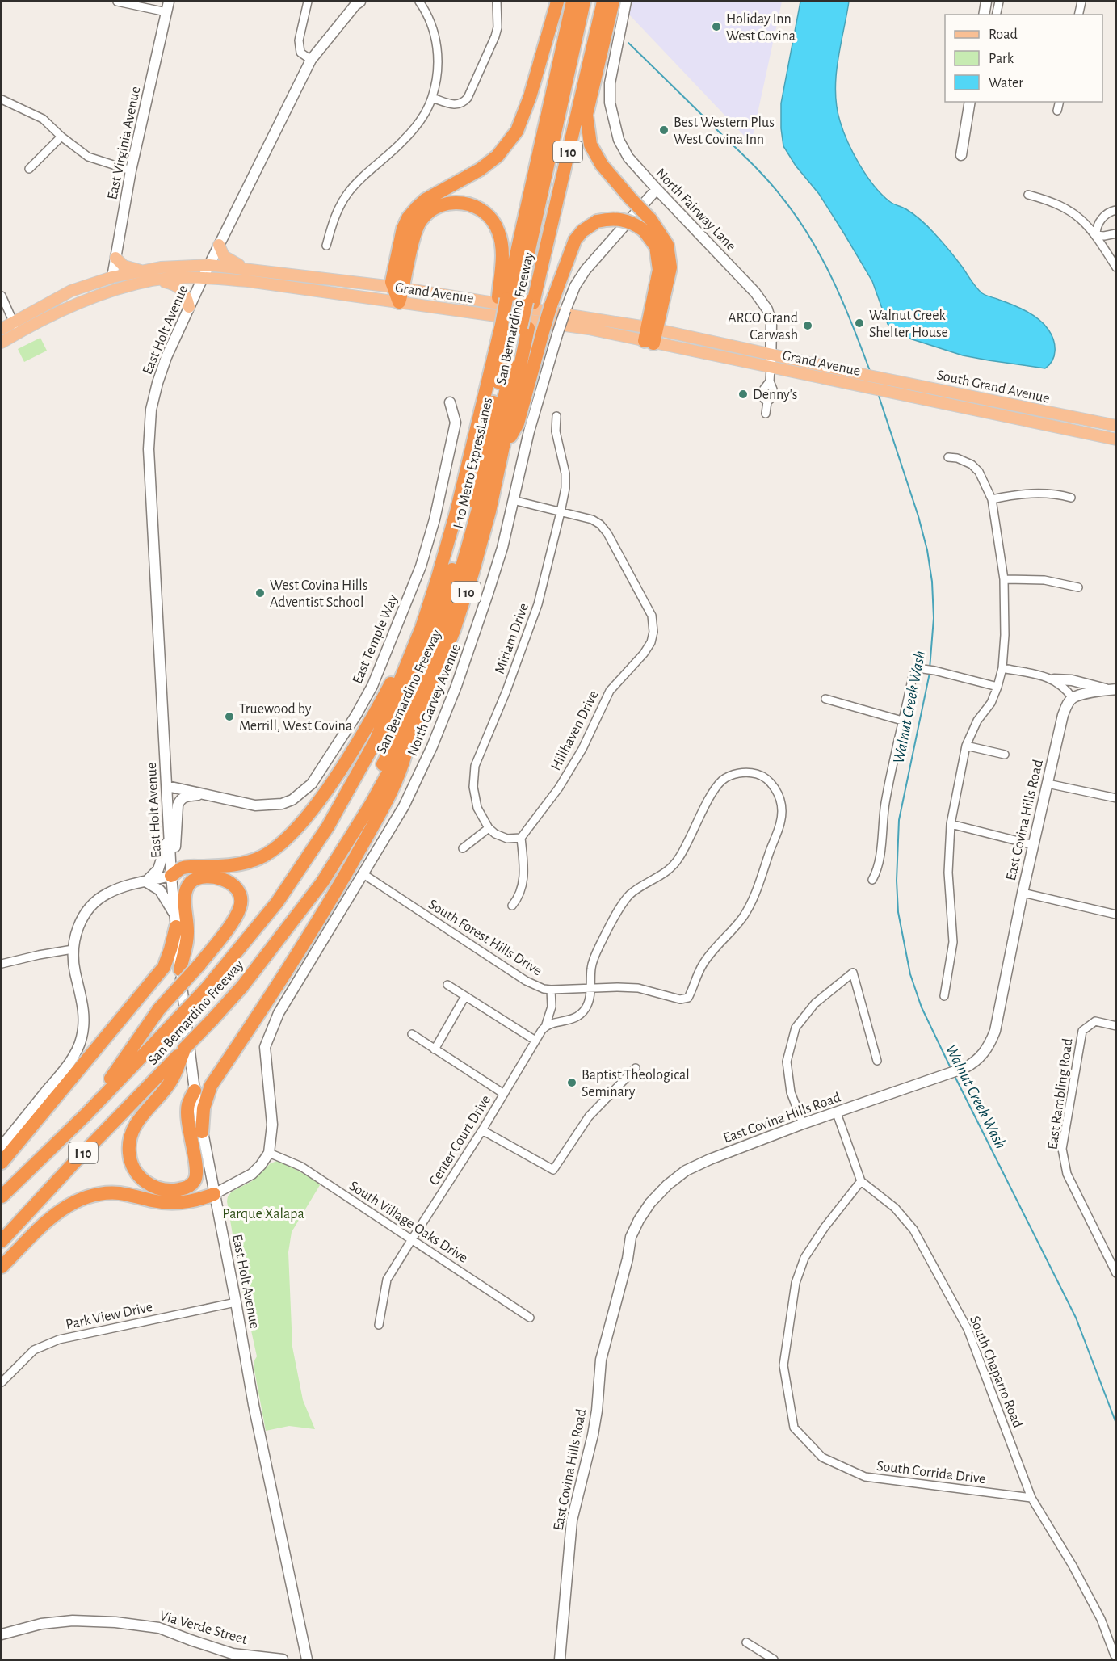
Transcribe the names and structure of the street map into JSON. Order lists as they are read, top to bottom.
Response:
{
  "streets": {
    "highway": ["I 10", "San Bernardino Freeway", "I-10 Metro ExpressLanes"],
    "main road": ["Grand Avenue", "South Grand Avenue"],
    "street": [
      "East Virginia Avenue",
      "North Fairway Lane",
      "East Holt Avenue",
      "Miriam Drive",
      "East Temple Way",
      "North Garvey Avenue",
      "Hillhaven Drive",
      "East Covina Hills Road",
      "South Forest Hills Drive",
      "East Rambling Road",
      "Center Court Drive",
      "South Village Oaks Drive",
      "Park View Drive",
      "South Chaparro Road",
      "South Corrida Drive",
      "Via Verde Street"
    ]
  },
  "crossings": [
    ["East Virginia Avenue", "Grand Avenue"],
    ["North Fairway Lane", "Grand Avenue"],
    ["North Fairway Lane", "North Garvey Avenue"],
    ["Grand Avenue", "East Holt Avenue"],
    ["Grand Avenue", "South Grand Avenue"],
    ["San Bernardino Freeway", "I-10 Metro ExpressLanes"],
    ["East Holt Avenue", "East Temple Way"],
    ["East Holt Avenue", "Park View Drive"],
    ["Miriam Drive", "Hillhaven Drive"],
    ["North Garvey Avenue", "Hillhaven Drive"],
    ["North Garvey Avenue", "South Forest Hills Drive"],
    ["North Garvey Avenue", "South Village Oaks Drive"],
    ["Center Court Drive", "South Village Oaks Drive"],
    ["South Chaparro Road", "South Corrida Drive"]
  ],
  "water": ["Walnut Creek Wash"],
  "parks": ["Parque Xalapa"],
  "places": [
    "Holiday Inn West Covina",
    "Best Western Plus West Covina Inn",
    "Walnut Creek Shelter House",
    "ARCO Grand Carwash",
    "Denny's",
    "West Covina Hills Adventist School",
    "Truewood by Merrill, West Covina",
    "Baptist Theological Seminary"
  ],
  "legend": ["Road", "Park", "Water"]
}
